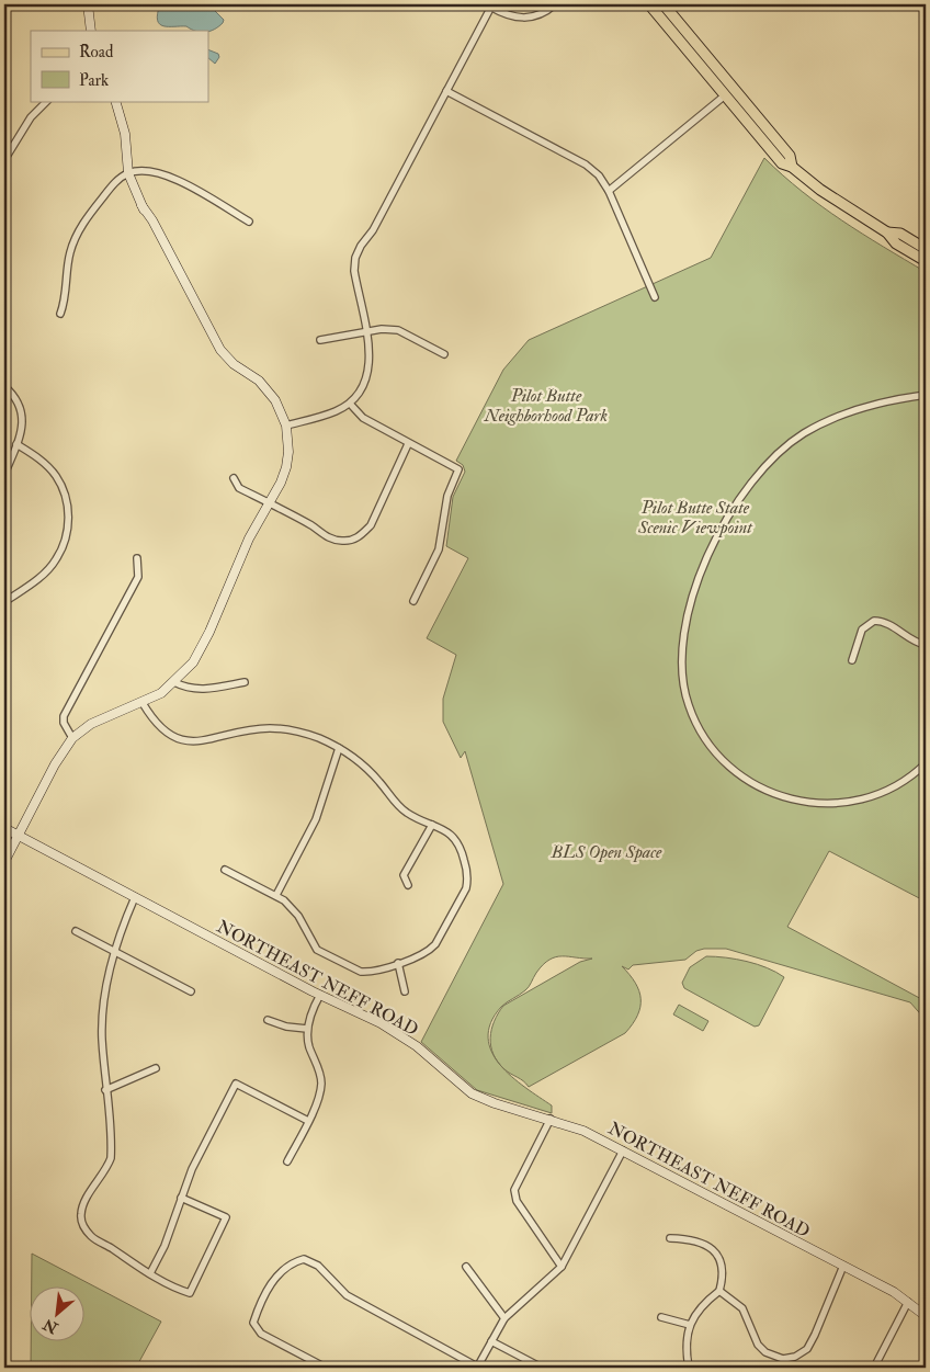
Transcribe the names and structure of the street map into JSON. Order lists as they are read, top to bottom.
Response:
{
  "streets": {
    "main road": ["NORTHEAST NEFF ROAD"]
  },
  "parks": ["Pilot Butte Neighborhood Park", "Pilot Butte State Scenic Viewpoint", "BLS Open Space"],
  "legend": ["Road", "Park"],
  "north": "bottom left"
}
